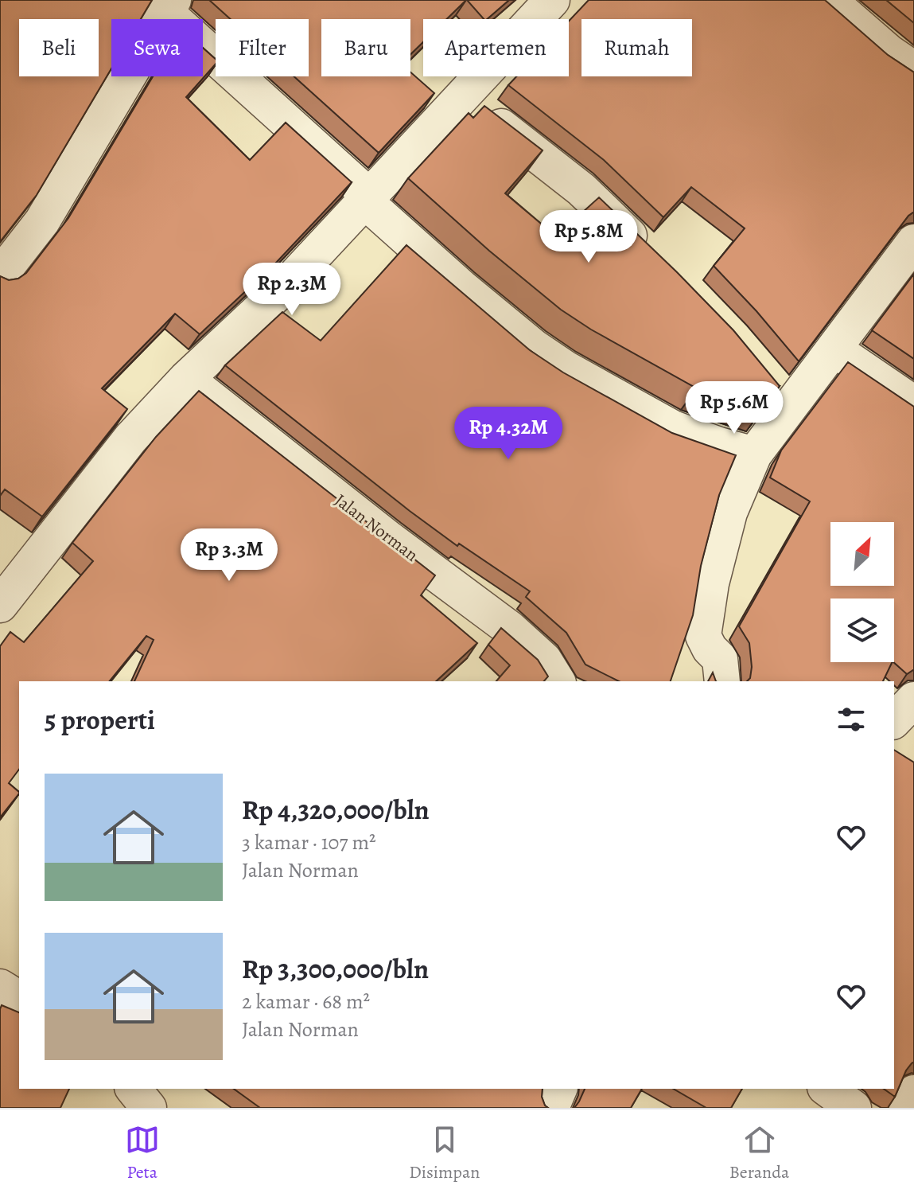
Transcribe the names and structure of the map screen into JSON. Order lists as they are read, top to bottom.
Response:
{
  "streets": {
    "street": ["Jalan Norman"]
  },
  "north": "top right",
  "page": {
    "chip": [
      "Beli",
      "Sewa",
      "Filter",
      "Baru",
      "Apartemen",
      "Rumah"
    ],
    "price": [
      "Rp 5.8M",
      "Rp 2.3M",
      "Rp 5.6M",
      "Rp 4.32M",
      "Rp 3.3M"
    ],
    "heading": "5 properti",
    "list": [
      {
        "name": "Rp 4,320,000/bln",
        "note": "3 kamar · 107 m² · Jalan Norman"
      },
      {
        "name": "Rp 3,300,000/bln",
        "note": "2 kamar · 68 m² · Jalan Norman"
      }
    ],
    "tabs": ["Peta", "Disimpan", "Beranda"]
  }
}
